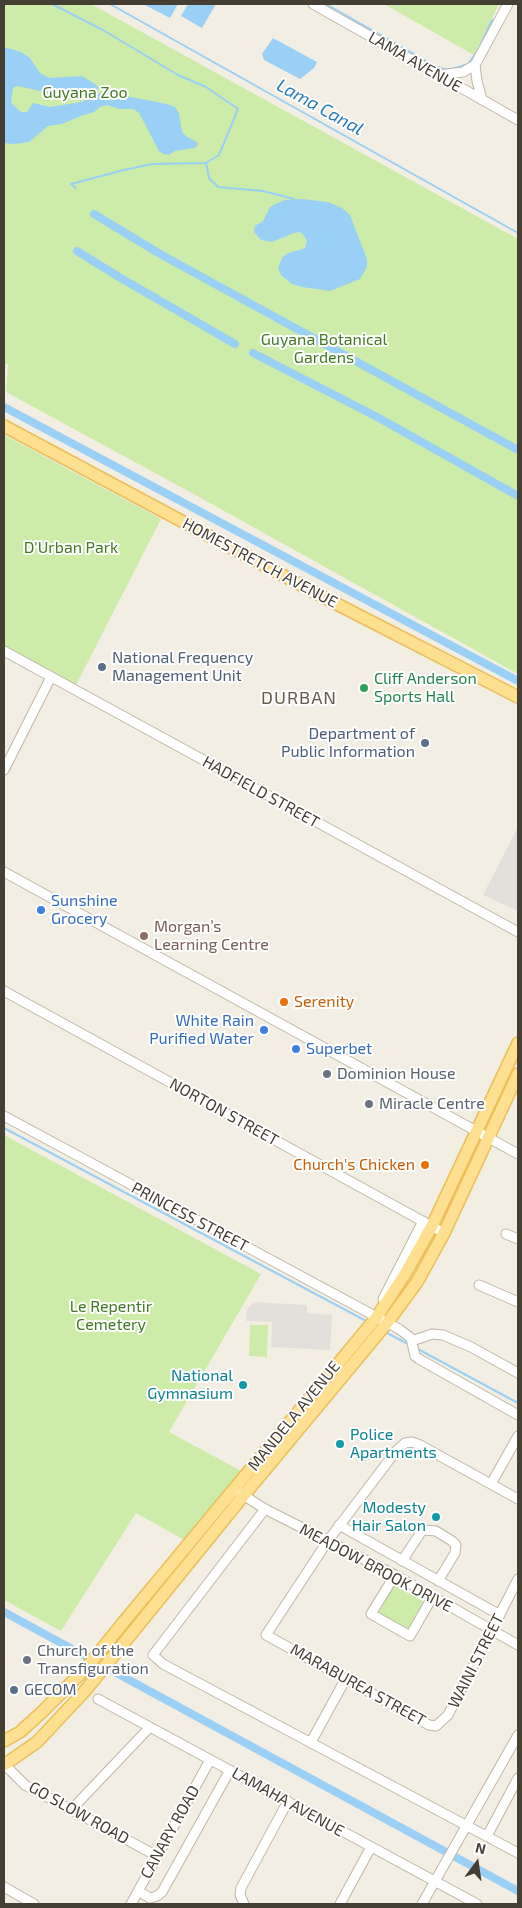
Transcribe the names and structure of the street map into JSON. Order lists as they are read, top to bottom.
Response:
{
  "streets": {
    "main road": ["HOMESTRETCH AVENUE", "MANDELA AVENUE"],
    "street": [
      "LAMA AVENUE",
      "HADFIELD STREET",
      "NORTON STREET",
      "PRINCESS STREET",
      "MEADOW BROOK DRIVE",
      "WAINI STREET",
      "MARABUREA STREET",
      "LAMAHA AVENUE",
      "GO SLOW ROAD",
      "CANARY ROAD"
    ]
  },
  "crossings": [
    ["NORTON STREET", "MANDELA AVENUE"],
    ["PRINCESS STREET", "MANDELA AVENUE"],
    ["MANDELA AVENUE", "MEADOW BROOK DRIVE"],
    ["MANDELA AVENUE", "GO SLOW ROAD"],
    ["MEADOW BROOK DRIVE", "WAINI STREET"],
    ["MEADOW BROOK DRIVE", "MARABUREA STREET"],
    ["WAINI STREET", "MARABUREA STREET"],
    ["LAMAHA AVENUE", "CANARY ROAD"],
    ["GO SLOW ROAD", "CANARY ROAD"]
  ],
  "districts": ["DURBAN"],
  "water": ["Lama Canal"],
  "parks": [
    "Guyana Zoo",
    "Guyana Botanical Gardens",
    "D'Urban Park",
    "Le Repentir Cemetery"
  ],
  "places": [
    "National Frequency Management Unit",
    "Cliff Anderson Sports Hall",
    "Department of Public Information",
    "Sunshine Grocery",
    "Morgan’s Learning Centre",
    "Serenity",
    "White Rain Purified Water",
    "Superbet",
    "Dominion House",
    "Miracle Centre",
    "Church's Chicken",
    "National Gymnasium",
    "Police Apartments",
    "Modesty Hair Salon",
    "Church of the Transfiguration",
    "GECOM"
  ],
  "north": "top"
}
